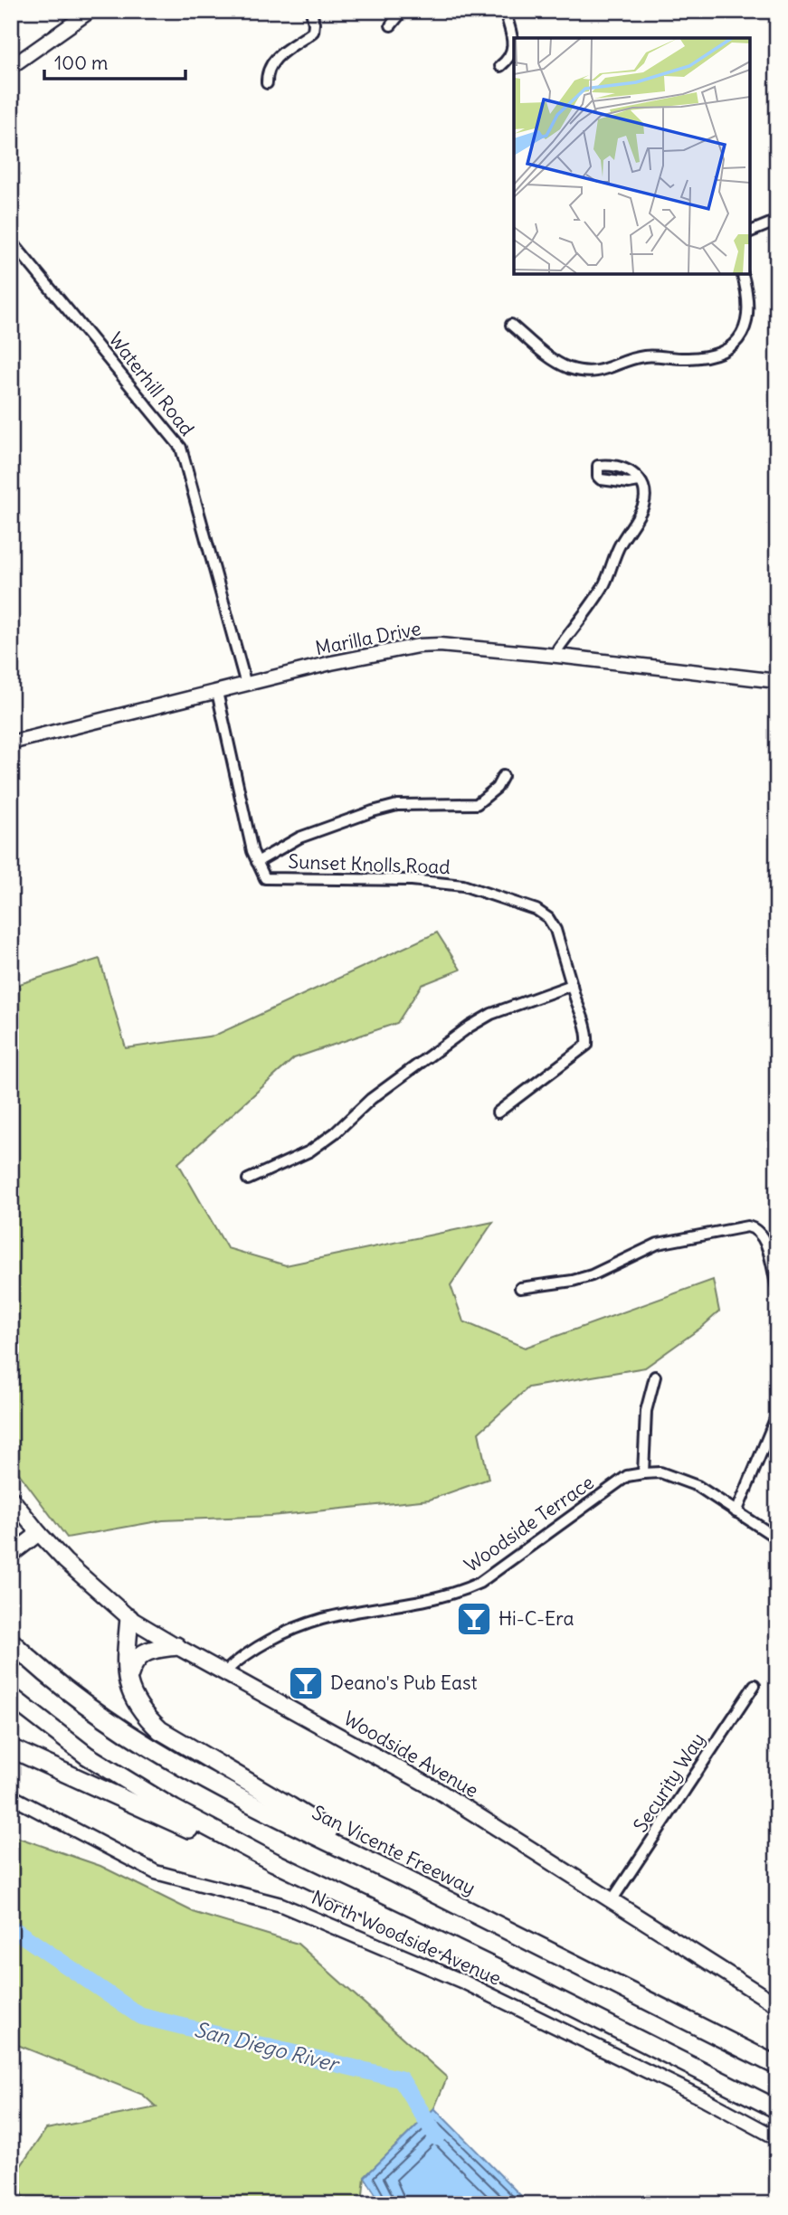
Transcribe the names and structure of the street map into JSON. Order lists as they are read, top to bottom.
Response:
{
  "streets": {
    "highway": ["San Vicente Freeway"],
    "main road": ["Woodside Avenue"],
    "street": [
      "Waterhill Road",
      "Marilla Drive",
      "Sunset Knolls Road",
      "Woodside Terrace",
      "Security Way",
      "North Woodside Avenue"
    ]
  },
  "crossings": [
    ["Waterhill Road", "Marilla Drive"],
    ["Woodside Terrace", "Woodside Avenue"],
    ["Woodside Avenue", "Security Way"]
  ],
  "water": ["San Diego River"],
  "places": {
    "bar": ["Hi-C-Era", "Deano's Pub East"]
  },
  "scale_bar": "100 m"
}
